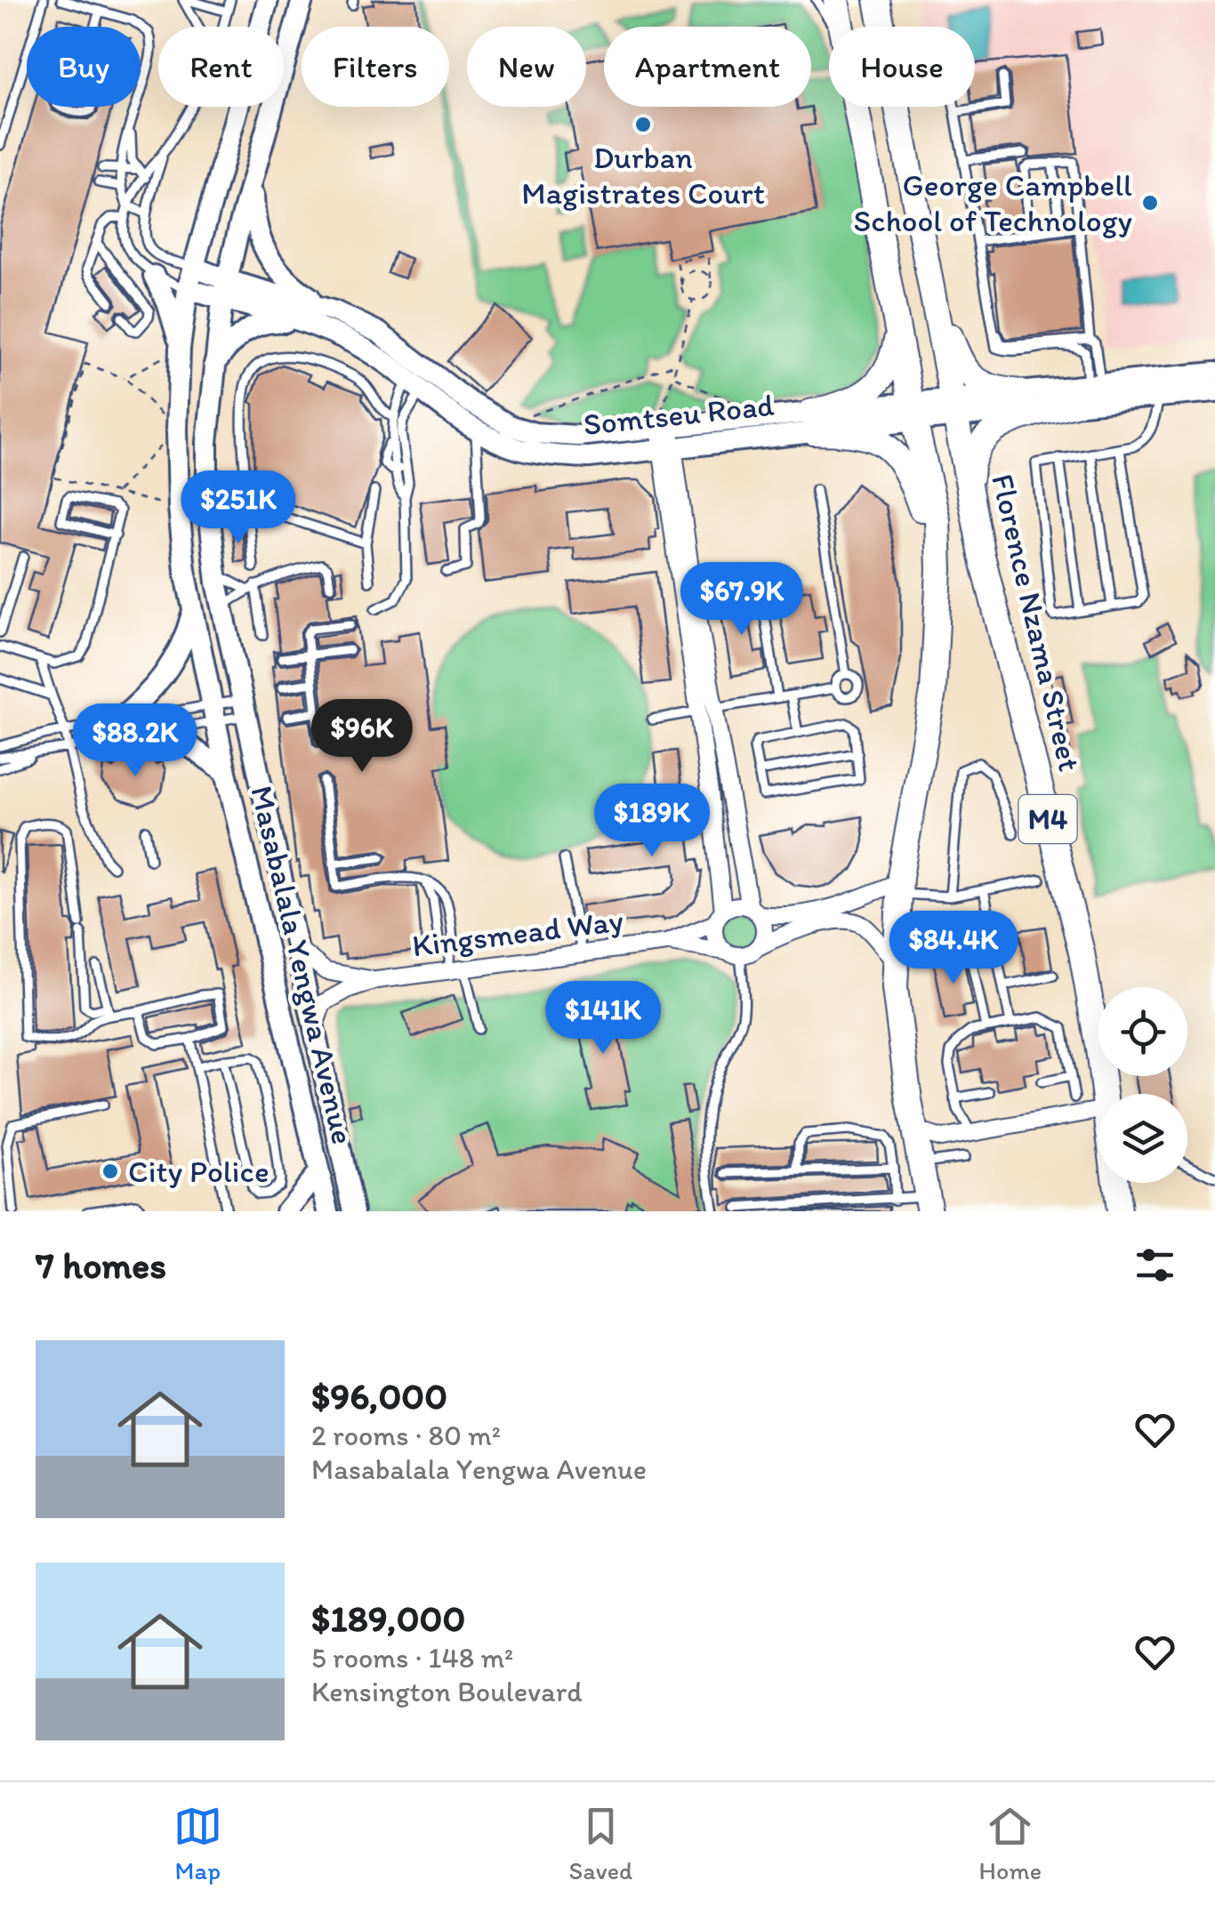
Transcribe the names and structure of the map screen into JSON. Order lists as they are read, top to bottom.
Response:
{
  "streets": {
    "highway": ["Florence Nzama Street", "M4"],
    "main road": ["Somtseu Road", "Masabalala Yengwa Avenue"],
    "street": ["Kingsmead Way"]
  },
  "crossings": [
    ["Somtseu Road", "Florence Nzama Street"],
    ["Somtseu Road", "M4"],
    ["Somtseu Road", "Masabalala Yengwa Avenue"],
    ["Florence Nzama Street", "M4"],
    ["Kingsmead Way", "Masabalala Yengwa Avenue"]
  ],
  "places": ["Durban Magistrates Court", "George Campbell School of Technology", "City Police"],
  "page": {
    "chip": [
      "Buy",
      "Rent",
      "Filters",
      "New",
      "Apartment",
      "House"
    ],
    "price": [
      "$251K",
      "$67.9K",
      "$96K",
      "$88.2K",
      "$189K",
      "$84.4K",
      "$141K"
    ],
    "heading": "7 homes",
    "list": [
      {
        "name": "$96,000",
        "note": "2 rooms · 80 m² · Masabalala Yengwa Avenue"
      },
      {
        "name": "$189,000",
        "note": "5 rooms · 148 m² · Kensington Boulevard"
      }
    ],
    "tabs": ["Map", "Saved", "Home"]
  }
}
